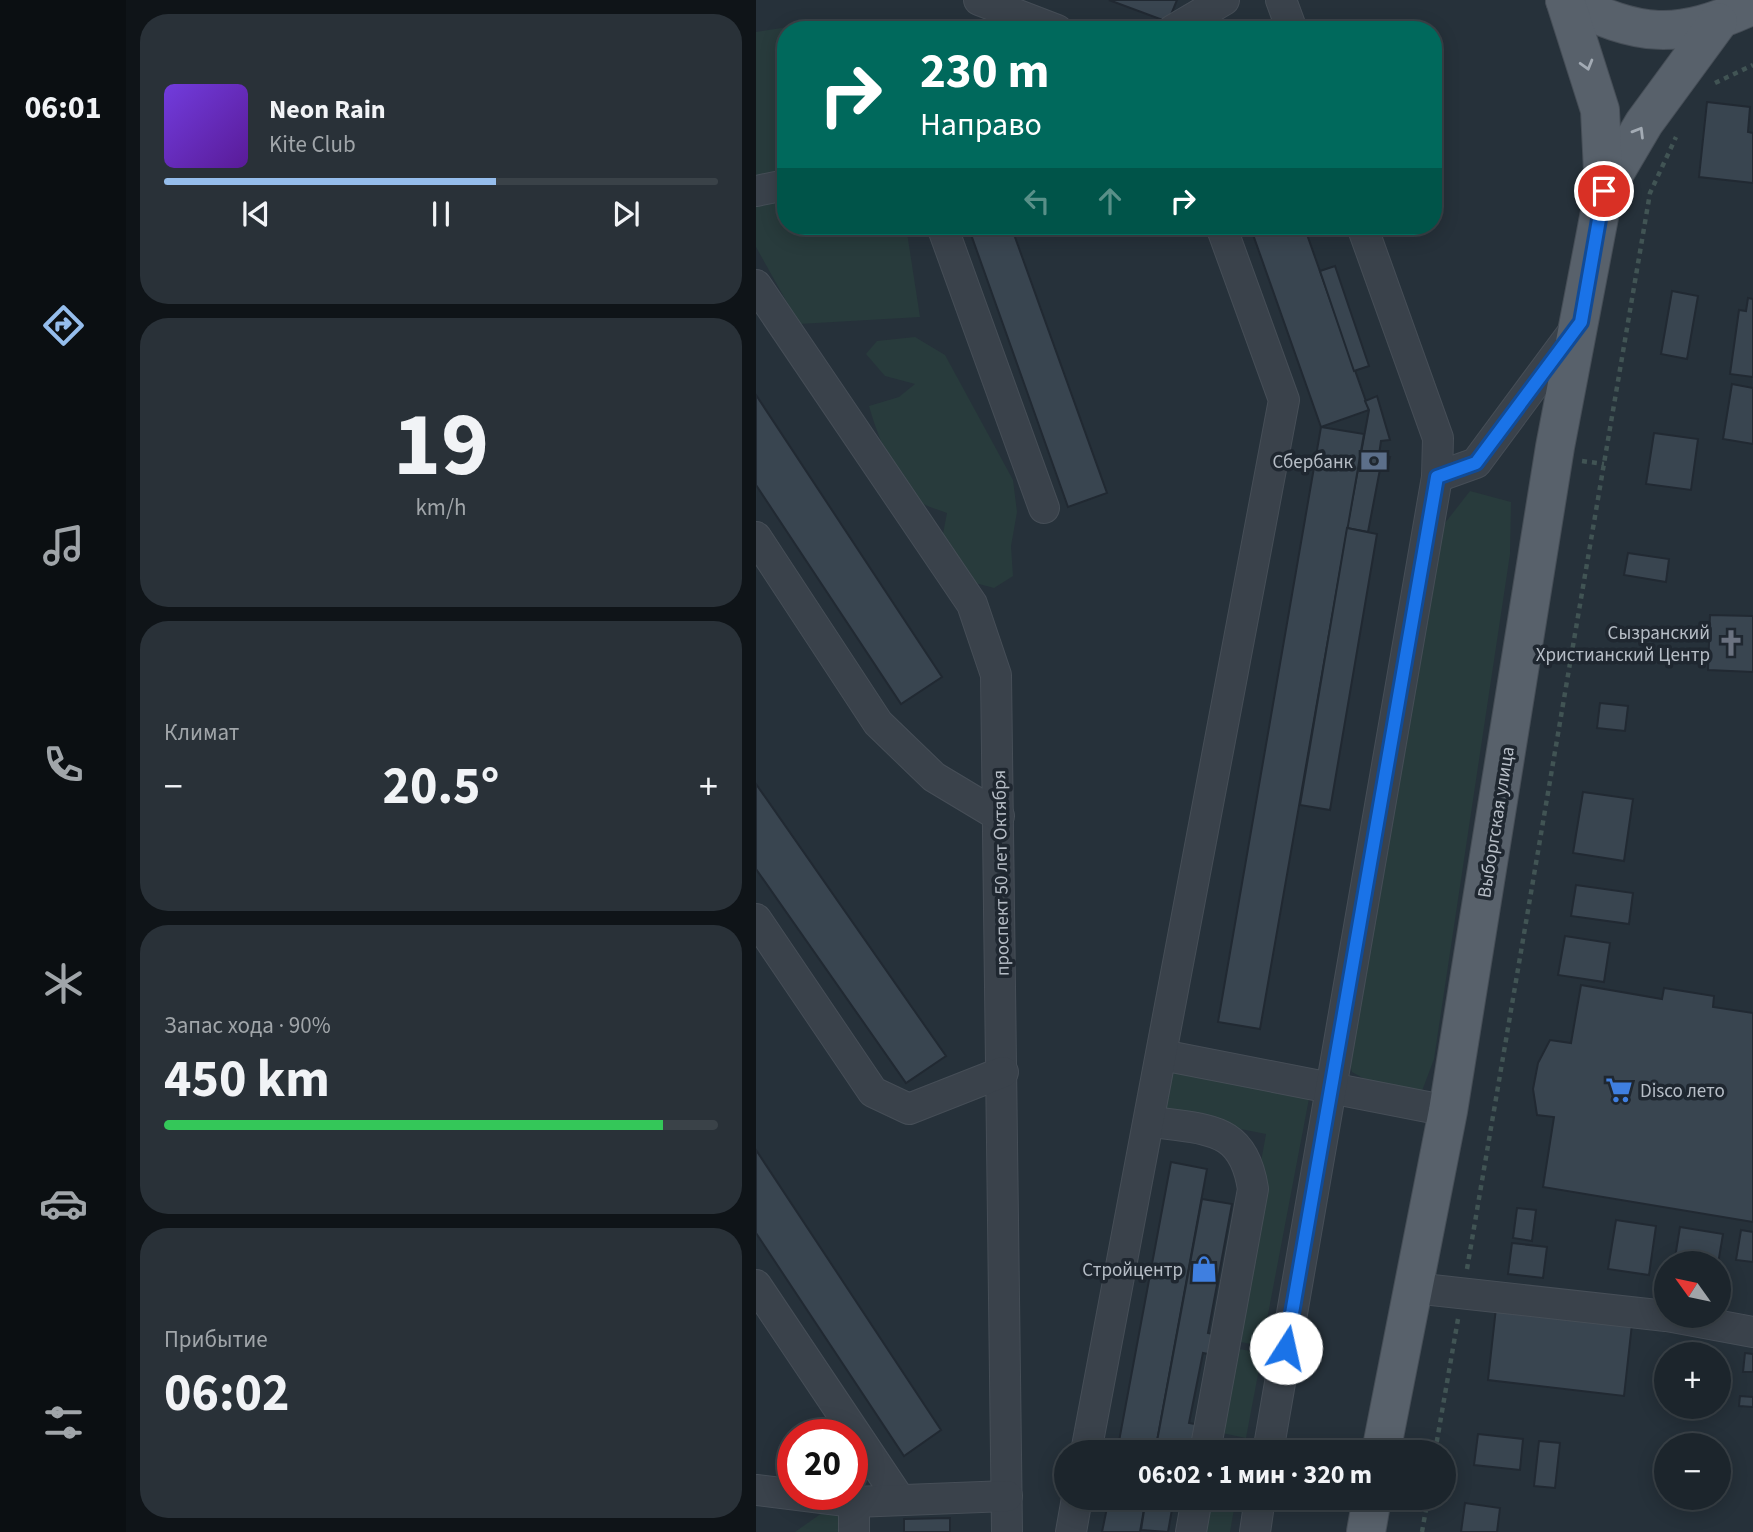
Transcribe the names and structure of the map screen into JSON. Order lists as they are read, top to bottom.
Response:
{
  "streets": {
    "main road": ["Выборгская улица"],
    "street": ["проспект 50 лет Октября"]
  },
  "places": {
    "bank": ["Сбербанк"],
    "church": ["Сызранский Христианский Центр"],
    "supermarket": ["Disco лето"],
    "shop": ["Стройцентр"]
  },
  "north": "top left",
  "page": {
    "tabs": "06:01",
    "turn": ["230 m", "Направо"],
    "song": ["Neon Rain", "Kite Club"],
    "tile": [
      ["19", "km/h"],
      "Климат",
      ["Запас хода · 90%", "450 km"],
      ["Прибытие", "06:02"]
    ],
    "heat": ["−", "20.5°", "+"],
    "map_buttons": ["+", "−"],
    "limit": "20",
    "trip": "06:02 · 1 мин · 320 m"
  }
}
